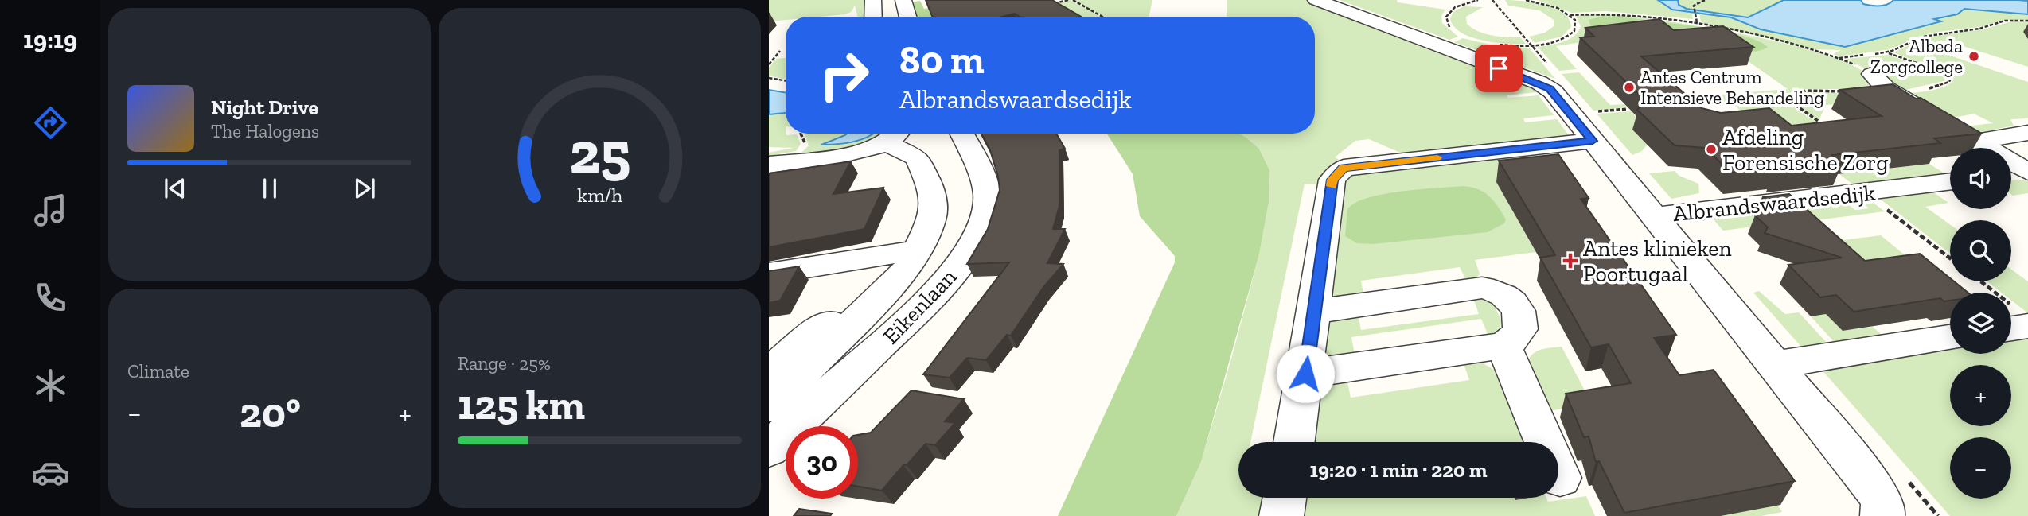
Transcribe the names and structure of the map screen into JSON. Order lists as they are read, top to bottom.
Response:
{
  "streets": {
    "street": ["Albrandswaardsedijk", "Eikenlaan"]
  },
  "places": {
    "other": ["Albeda Zorgcollege", "Antes Centrum Intensieve Behandeling", "Afdeling Forensische Zorg"],
    "health": ["Antes klinieken Poortugaal"]
  },
  "page": {
    "tabs": "19:19",
    "turn": ["80 m", "Albrandswaardsedijk"],
    "song": ["Night Drive", "The Halogens"],
    "map_buttons": ["+", "−"],
    "tile": [
      "Climate",
      ["Range · 25%", "125 km"]
    ],
    "heat": ["−", "20°", "+"],
    "limit": "30",
    "trip": "19:20 · 1 min · 220 m",
    "gauge": ["25", "km/h"]
  }
}
